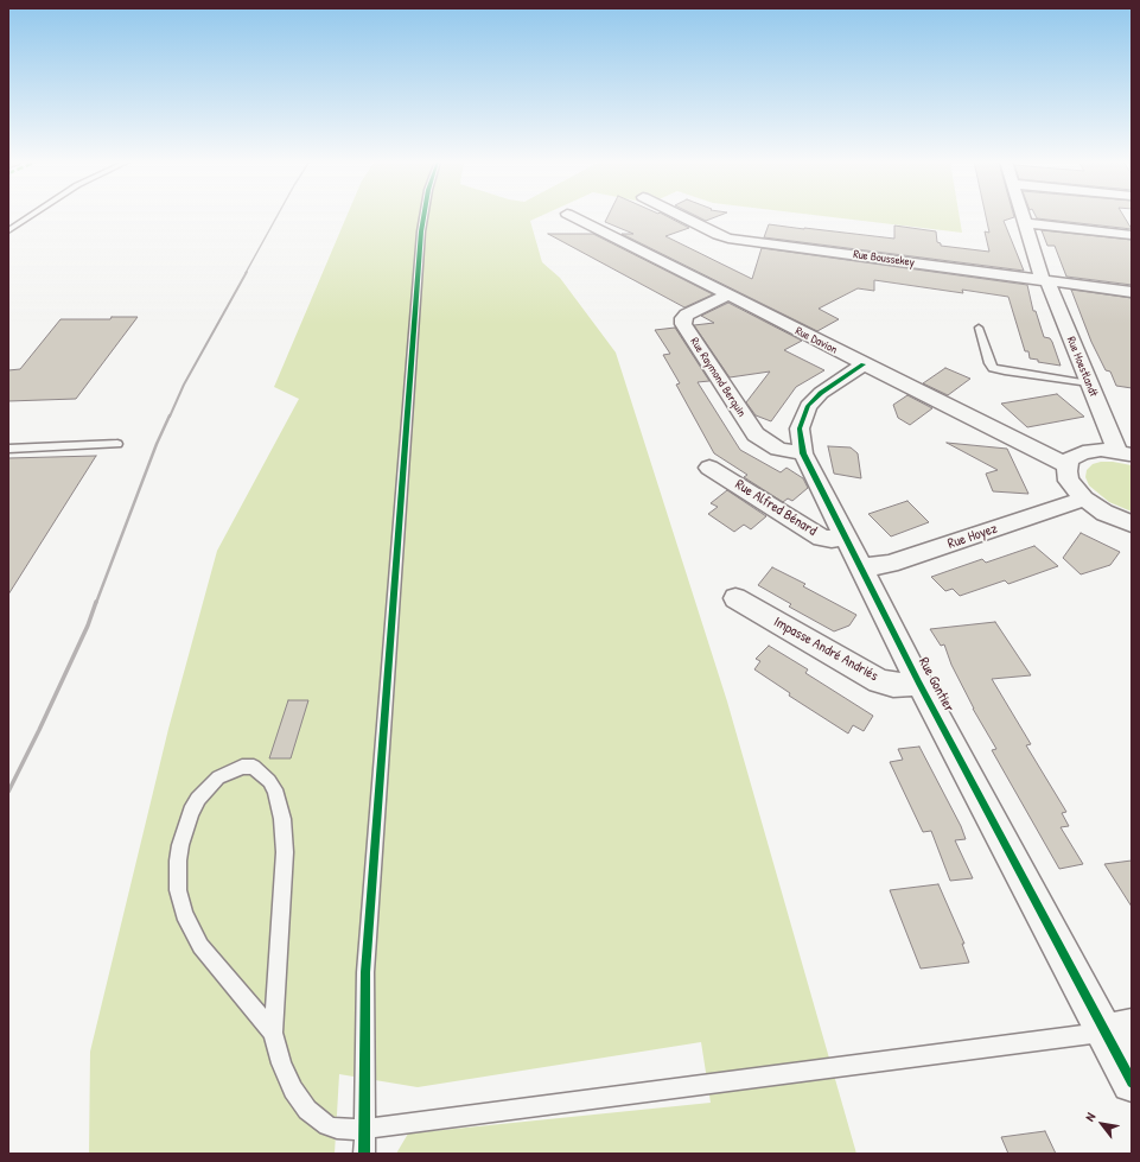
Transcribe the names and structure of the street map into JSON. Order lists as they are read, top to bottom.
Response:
{
  "streets": {
    "street": [
      "Rue Boussekey",
      "Rue Davion",
      "Rue Hoestlandt",
      "Rue Raymond Berquin",
      "Rue Alfred Bénard",
      "Rue Hoyez",
      "Impasse André Andriés",
      "Rue Gontier"
    ]
  },
  "crossings": [
    ["Rue Boussekey", "Rue Hoestlandt"],
    ["Rue Davion", "Rue Raymond Berquin"],
    ["Rue Davion", "Rue Gontier"],
    ["Rue Raymond Berquin", "Rue Gontier"],
    ["Rue Alfred Bénard", "Rue Gontier"],
    ["Rue Hoyez", "Rue Gontier"],
    ["Impasse André Andriés", "Rue Gontier"]
  ],
  "north": "top left"
}
